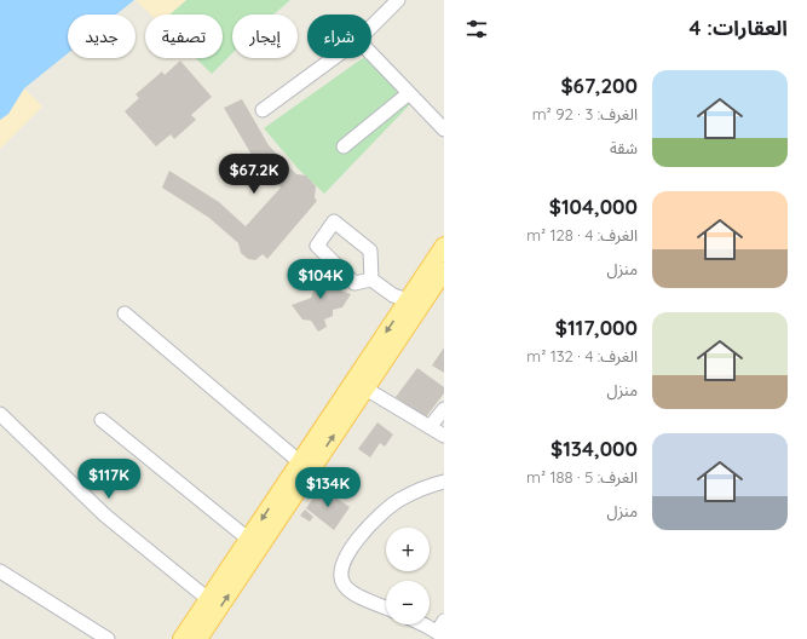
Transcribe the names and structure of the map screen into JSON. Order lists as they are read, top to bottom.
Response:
{
  "page": {
    "heading": "العقارات: 4",
    "chip": [
      "شراء",
      "إيجار",
      "تصفية",
      "جديد"
    ],
    "list": [
      {
        "name": "$67,200",
        "note": "الغرف: 3 · 92 m² · شقة"
      },
      {
        "name": "$104,000",
        "note": "الغرف: 4 · 128 m² · منزل"
      },
      {
        "name": "$117,000",
        "note": "الغرف: 4 · 132 m² · منزل"
      },
      {
        "name": "$134,000",
        "note": "الغرف: 5 · 188 m² · منزل"
      }
    ],
    "price": [
      "$67.2K",
      "$104K",
      "$117K",
      "$134K"
    ],
    "map_buttons": ["+", "−"]
  }
}
